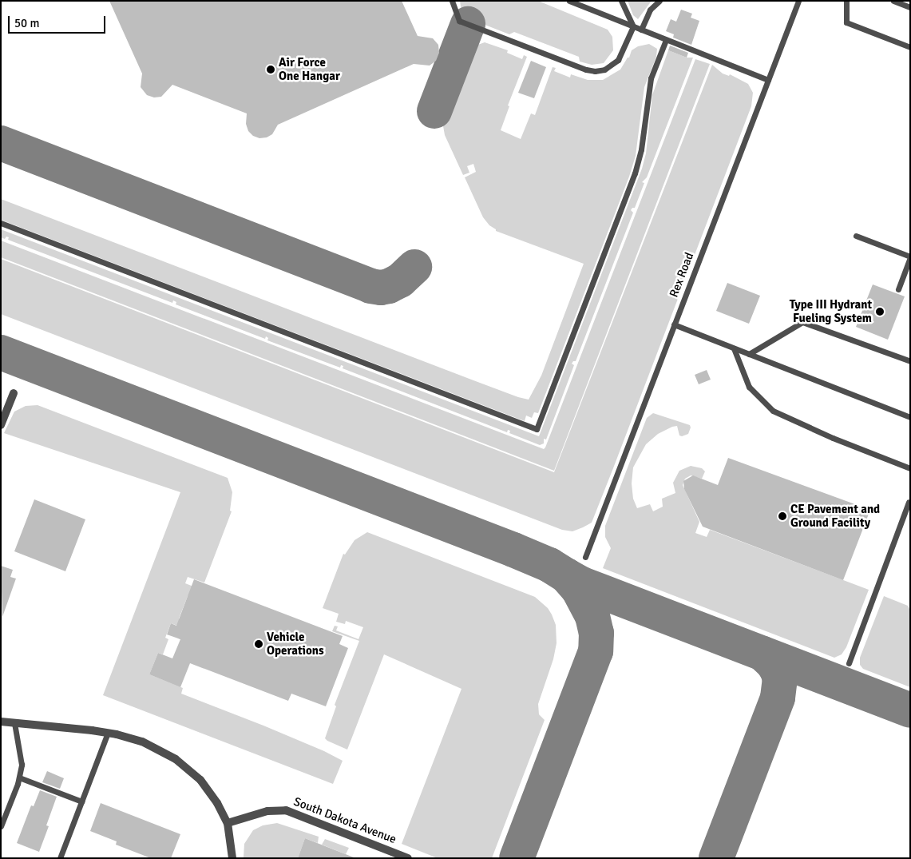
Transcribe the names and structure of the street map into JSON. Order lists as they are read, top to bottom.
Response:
{
  "streets": {
    "street": ["South Dakota Avenue"],
    "lane": ["Rex Road"]
  },
  "places": [
    "Air Force One Hangar",
    "Type III Hydrant Fueling System",
    "CE Pavement and Ground Facility",
    "Vehicle Operations"
  ],
  "scale_bar": "50 m"
}
